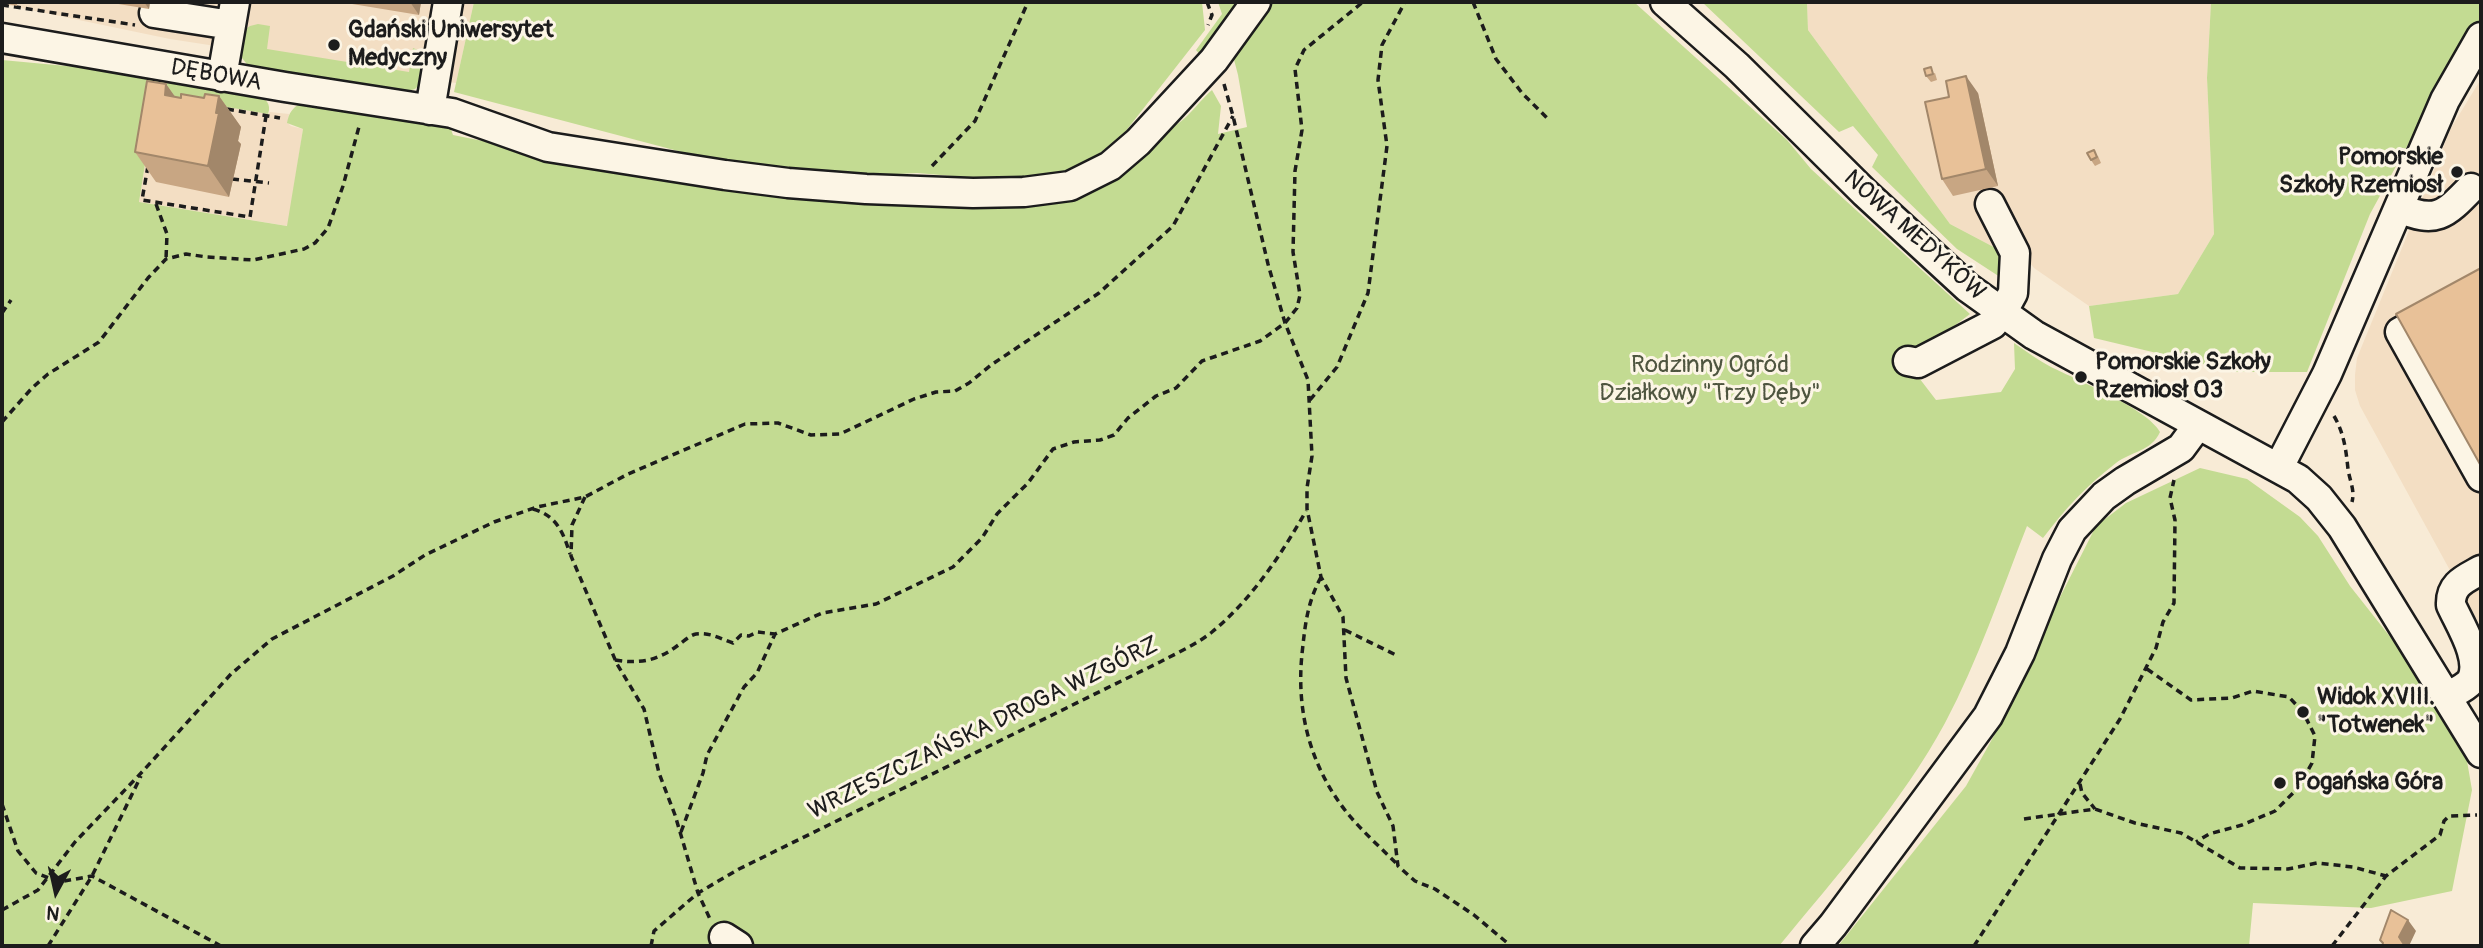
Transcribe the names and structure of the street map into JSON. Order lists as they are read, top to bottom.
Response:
{
  "streets": {
    "street": ["DĘBOWA", "NOWA MEDYKÓW"],
    "path": ["WRZESZCZAŃSKA DROGA WZGÓRZ"]
  },
  "parks": ["Rodzinny Ogród Działkowy \"Trzy Dęby\""],
  "places": [
    "Gdański Uniwersytet Medyczny",
    "Pomorskie Szkoły Rzemiosł",
    "Pomorskie Szkoły Rzemiosł 03",
    "Widok XVIII. \"Totwenek\"",
    "Pogańska Góra"
  ],
  "north": "bottom"
}
